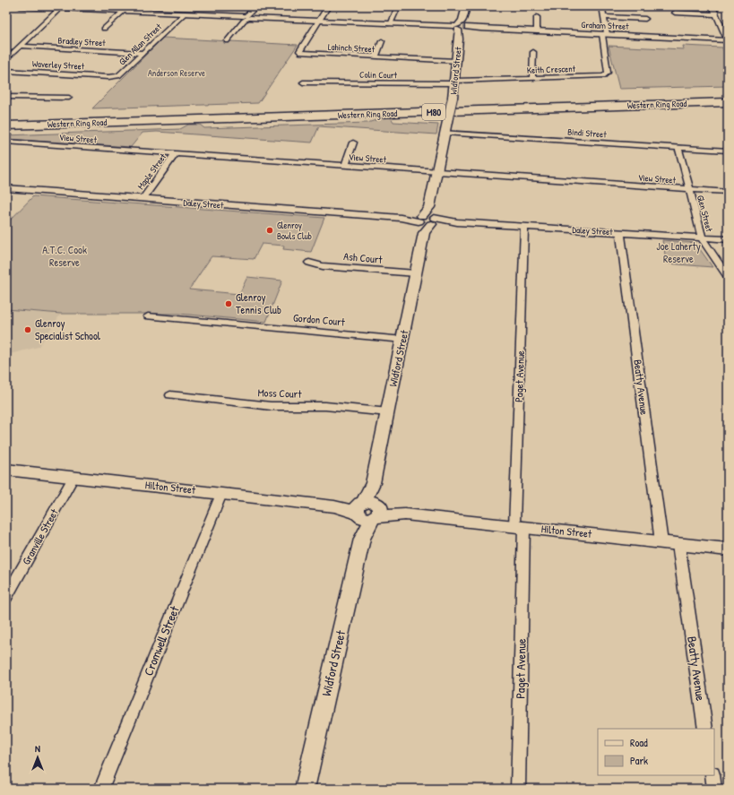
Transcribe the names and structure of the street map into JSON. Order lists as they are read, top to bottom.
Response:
{
  "streets": {
    "highway": ["Western Ring Road", "M80"],
    "street": [
      "Graham Street",
      "Bradley Street",
      "Glen Allan Street",
      "Lahinch Street",
      "Waverley Street",
      "Keith Crescent",
      "Widford Street",
      "Colin Court",
      "Bindi Street",
      "View Street",
      "Maple Street",
      "Daley Street",
      "Glen Street",
      "Ash Court",
      "Gordon Court",
      "Paget Avenue",
      "Beatty Avenue",
      "Moss Court",
      "Hilton Street",
      "Granville Street",
      "Cromwell Street"
    ]
  },
  "crossings": [
    ["Graham Street", "Glen Allan Street"],
    ["Graham Street", "Lahinch Street"],
    ["Graham Street", "Keith Crescent"],
    ["Graham Street", "Widford Street"],
    ["Bradley Street", "Glen Allan Street"],
    ["Glen Allan Street", "Waverley Street"],
    ["Lahinch Street", "Widford Street"],
    ["Keith Crescent", "Widford Street"],
    ["Keith Crescent", "Colin Court"],
    ["Widford Street", "Colin Court"],
    ["Widford Street", "Bindi Street"],
    ["Widford Street", "View Street"],
    ["Widford Street", "Daley Street"],
    ["Widford Street", "Ash Court"],
    ["Widford Street", "Gordon Court"],
    ["Widford Street", "Moss Court"],
    ["Widford Street", "Hilton Street"],
    ["Bindi Street", "Glen Street"],
    ["View Street", "Maple Street"],
    ["View Street", "Glen Street"],
    ["Maple Street", "Daley Street"],
    ["Daley Street", "Glen Street"],
    ["Daley Street", "Paget Avenue"],
    ["Daley Street", "Beatty Avenue"],
    ["Paget Avenue", "Hilton Street"],
    ["Beatty Avenue", "Hilton Street"],
    ["Hilton Street", "Granville Street"],
    ["Hilton Street", "Cromwell Street"]
  ],
  "parks": ["Anderson Reserve", "Joe Laherty Reserve", "A.T.C. Cook Reserve"],
  "places": ["Glenroy Bowls Club", "Glenroy Tennis Club", "Glenroy Specialist School"],
  "legend": ["Road", "Park"],
  "north": "top"
}
